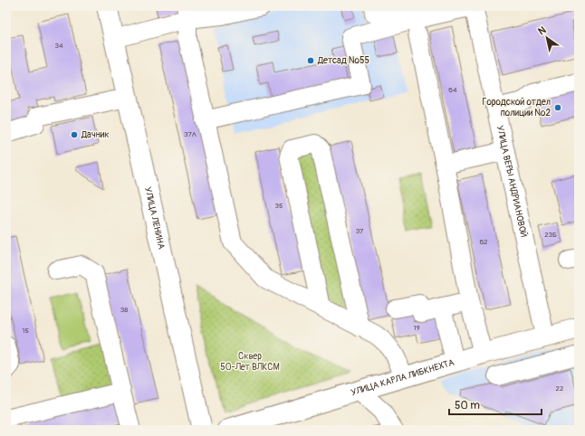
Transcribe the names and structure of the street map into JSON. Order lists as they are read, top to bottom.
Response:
{
  "streets": {
    "main road": ["УЛИЦА ЛЕНИНА", "УЛИЦА КАРЛА ЛИБКНЕХТА"],
    "street": ["УЛИЦА ВЕРЫ АНДРИАНОВОЙ"]
  },
  "crossings": [
    ["УЛИЦА ВЕРЫ АНДРИАНОВОЙ", "УЛИЦА КАРЛА ЛИБКНЕХТА"]
  ],
  "parks": ["Сквер 50-Лет ВЛКСМ"],
  "places": ["Детсад №55", "Городской отдел полиции №2", "Дачник"],
  "house_numbers": [
    "34",
    "64",
    "37А",
    "35",
    "37",
    "23Б",
    "62",
    "38",
    "19",
    "15",
    "22"
  ],
  "scale_bar": "50 m",
  "north": "top left"
}
